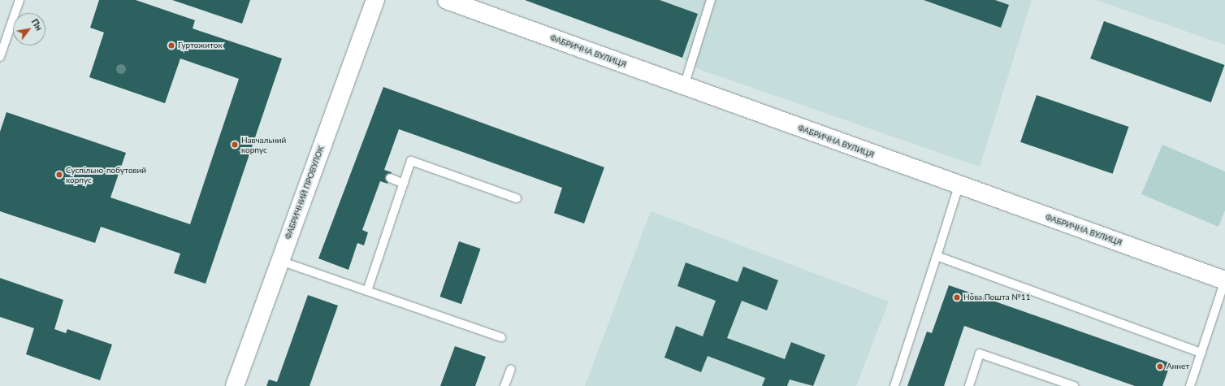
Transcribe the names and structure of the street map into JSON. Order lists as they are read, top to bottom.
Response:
{
  "streets": {
    "street": ["ФАБРИЧНА ВУЛИЦЯ", "ФАБРИЧНИЙ ПРОВУЛОК"]
  },
  "places": [
    "Гуртожиток",
    "Навчальний корпус",
    "Суспільно-побутовий корпус",
    "Нова Пошта №11",
    "Аннет"
  ],
  "north": "top right"
}
